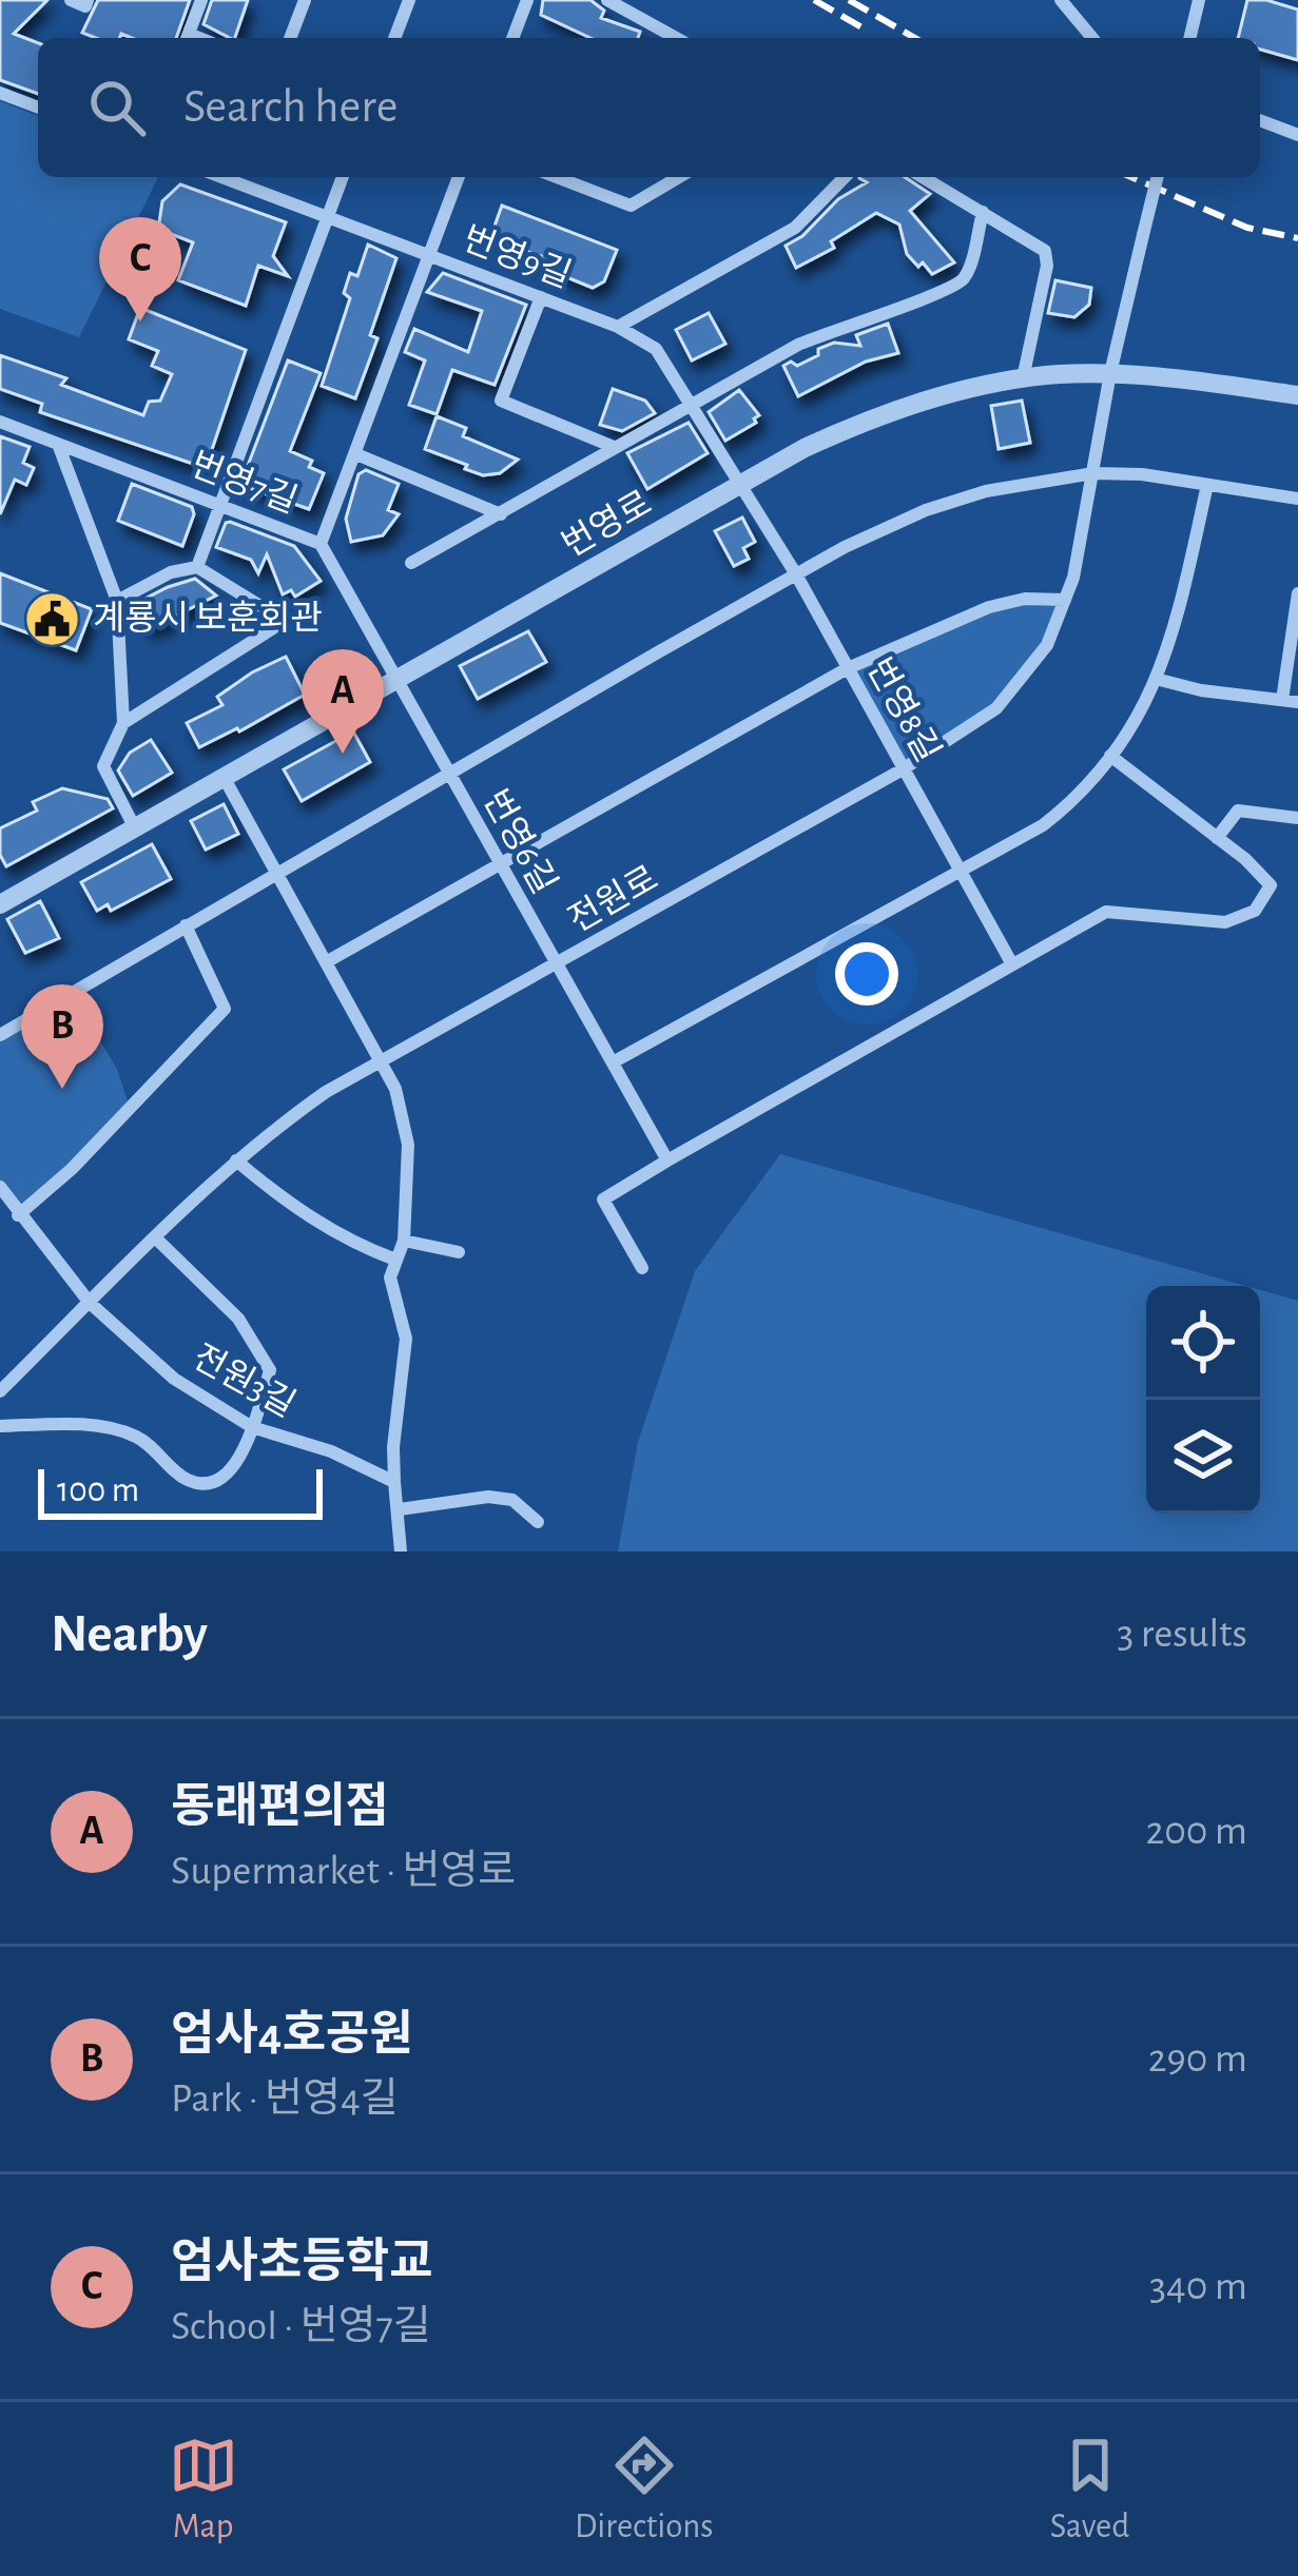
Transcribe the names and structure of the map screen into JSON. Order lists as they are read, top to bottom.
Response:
{
  "streets": {
    "street": [
      "번영9길",
      "번영7길",
      "번영로",
      "번영8길",
      "번영6길",
      "전원로",
      "전원3길"
    ]
  },
  "crossings": [
    ["번영9길", "번영로"],
    ["번영9길", "번영8길"],
    ["번영7길", "번영로"],
    ["번영7길", "번영6길"],
    ["번영로", "번영8길"],
    ["번영로", "번영6길"],
    ["번영로", "전원로"],
    ["번영8길", "전원로"],
    ["번영6길", "전원로"],
    ["전원로", "전원3길"]
  ],
  "places": {
    "public building": ["계룡시 보훈회관"]
  },
  "scale_bar": "100 m",
  "page": {
    "search": "Search here",
    "pins": ["C", "A", "B"],
    "scale": "100 m",
    "heading": ["Nearby", "3 results"],
    "list": [
      {
        "mark": "A",
        "name": "동래편의점",
        "note": "Supermarket · 번영로",
        "value": "200 m"
      },
      {
        "mark": "B",
        "name": "엄사4호공원",
        "note": "Park · 번영4길",
        "value": "290 m"
      },
      {
        "mark": "C",
        "name": "엄사초등학교",
        "note": "School · 번영7길",
        "value": "340 m"
      }
    ],
    "nav": ["Map", "Directions", "Saved"]
  }
}
